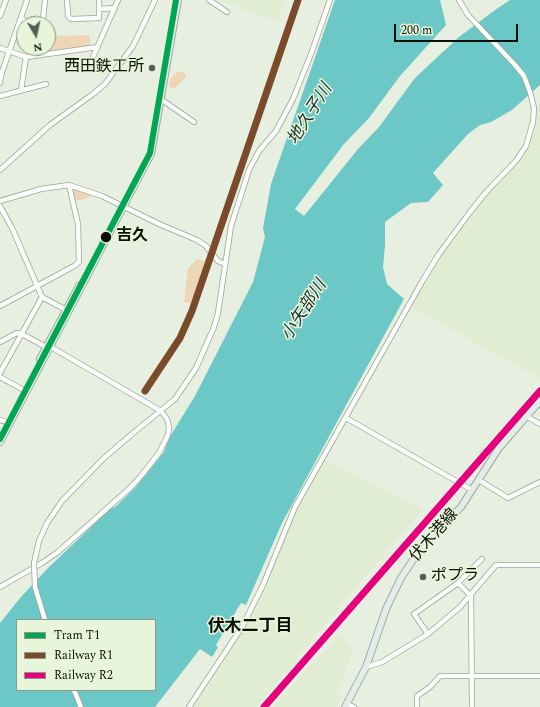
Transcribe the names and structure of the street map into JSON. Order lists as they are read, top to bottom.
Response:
{
  "streets": {
    "main road": ["伏木港線"]
  },
  "districts": ["伏木二丁目"],
  "water": ["地久子川", "小矢部川"],
  "places": ["西田鉄工所", "吉久", "ポプラ"],
  "lines": ["tram line T1", "rail line R1", "rail line R2"],
  "legend": ["Tram T1", "Railway R1", "Railway R2"],
  "scale_bar": "200 m",
  "north": "bottom"
}
